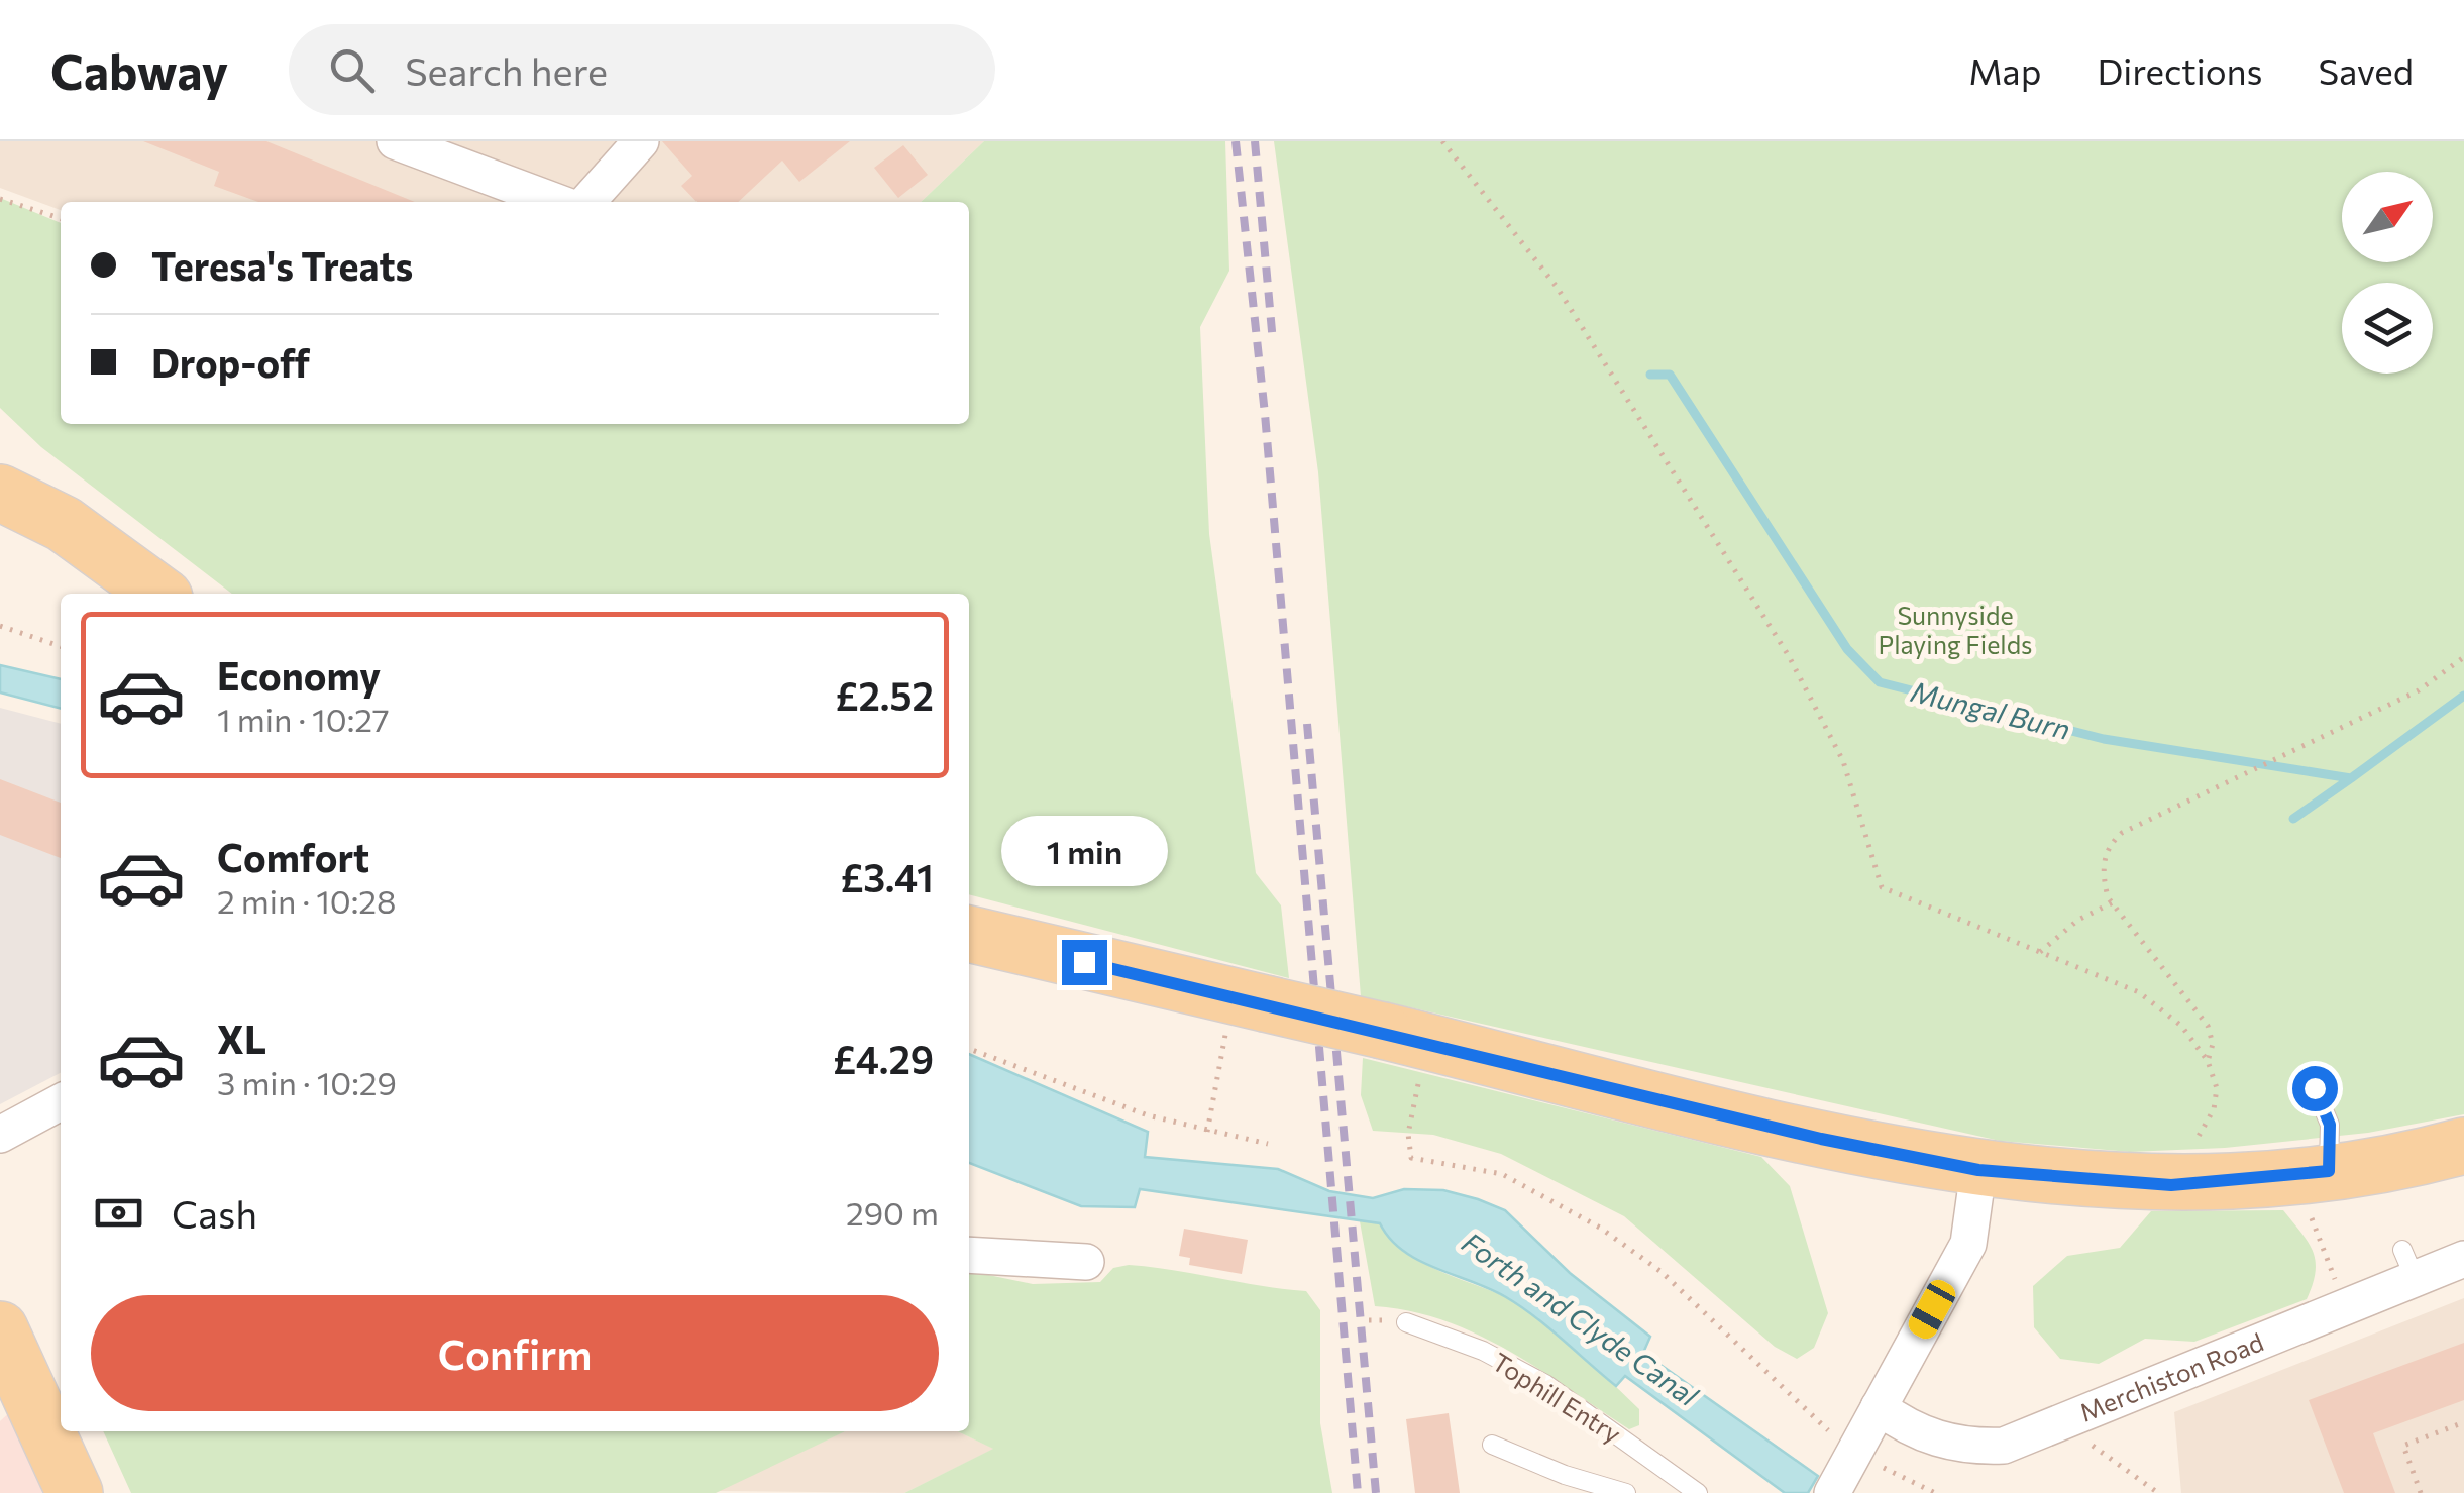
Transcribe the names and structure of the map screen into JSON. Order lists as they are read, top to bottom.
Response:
{
  "streets": {
    "street": ["Merchiston Road"],
    "lane": ["Tophill Entry"]
  },
  "water": ["Mungal Burn", "Forth and Clyde Canal"],
  "parks": ["Sunnyside Playing Fields"],
  "north": "top right",
  "page": {
    "header": "Cabway",
    "search": "Search here",
    "nav": ["Map", "Directions", "Saved"],
    "banner": ["Teresa's Treats", "Drop-off"],
    "list": [
      {
        "name": "Economy",
        "note": "1 min · 10:27",
        "value": "£2.52"
      },
      {
        "name": "Comfort",
        "note": "2 min · 10:28",
        "value": "£3.41"
      },
      {
        "name": "XL",
        "note": "3 min · 10:29",
        "value": "£4.29"
      }
    ],
    "bubble": "1 min",
    "pay": ["Cash", "290 m"],
    "buttons": "Confirm"
  }
}
